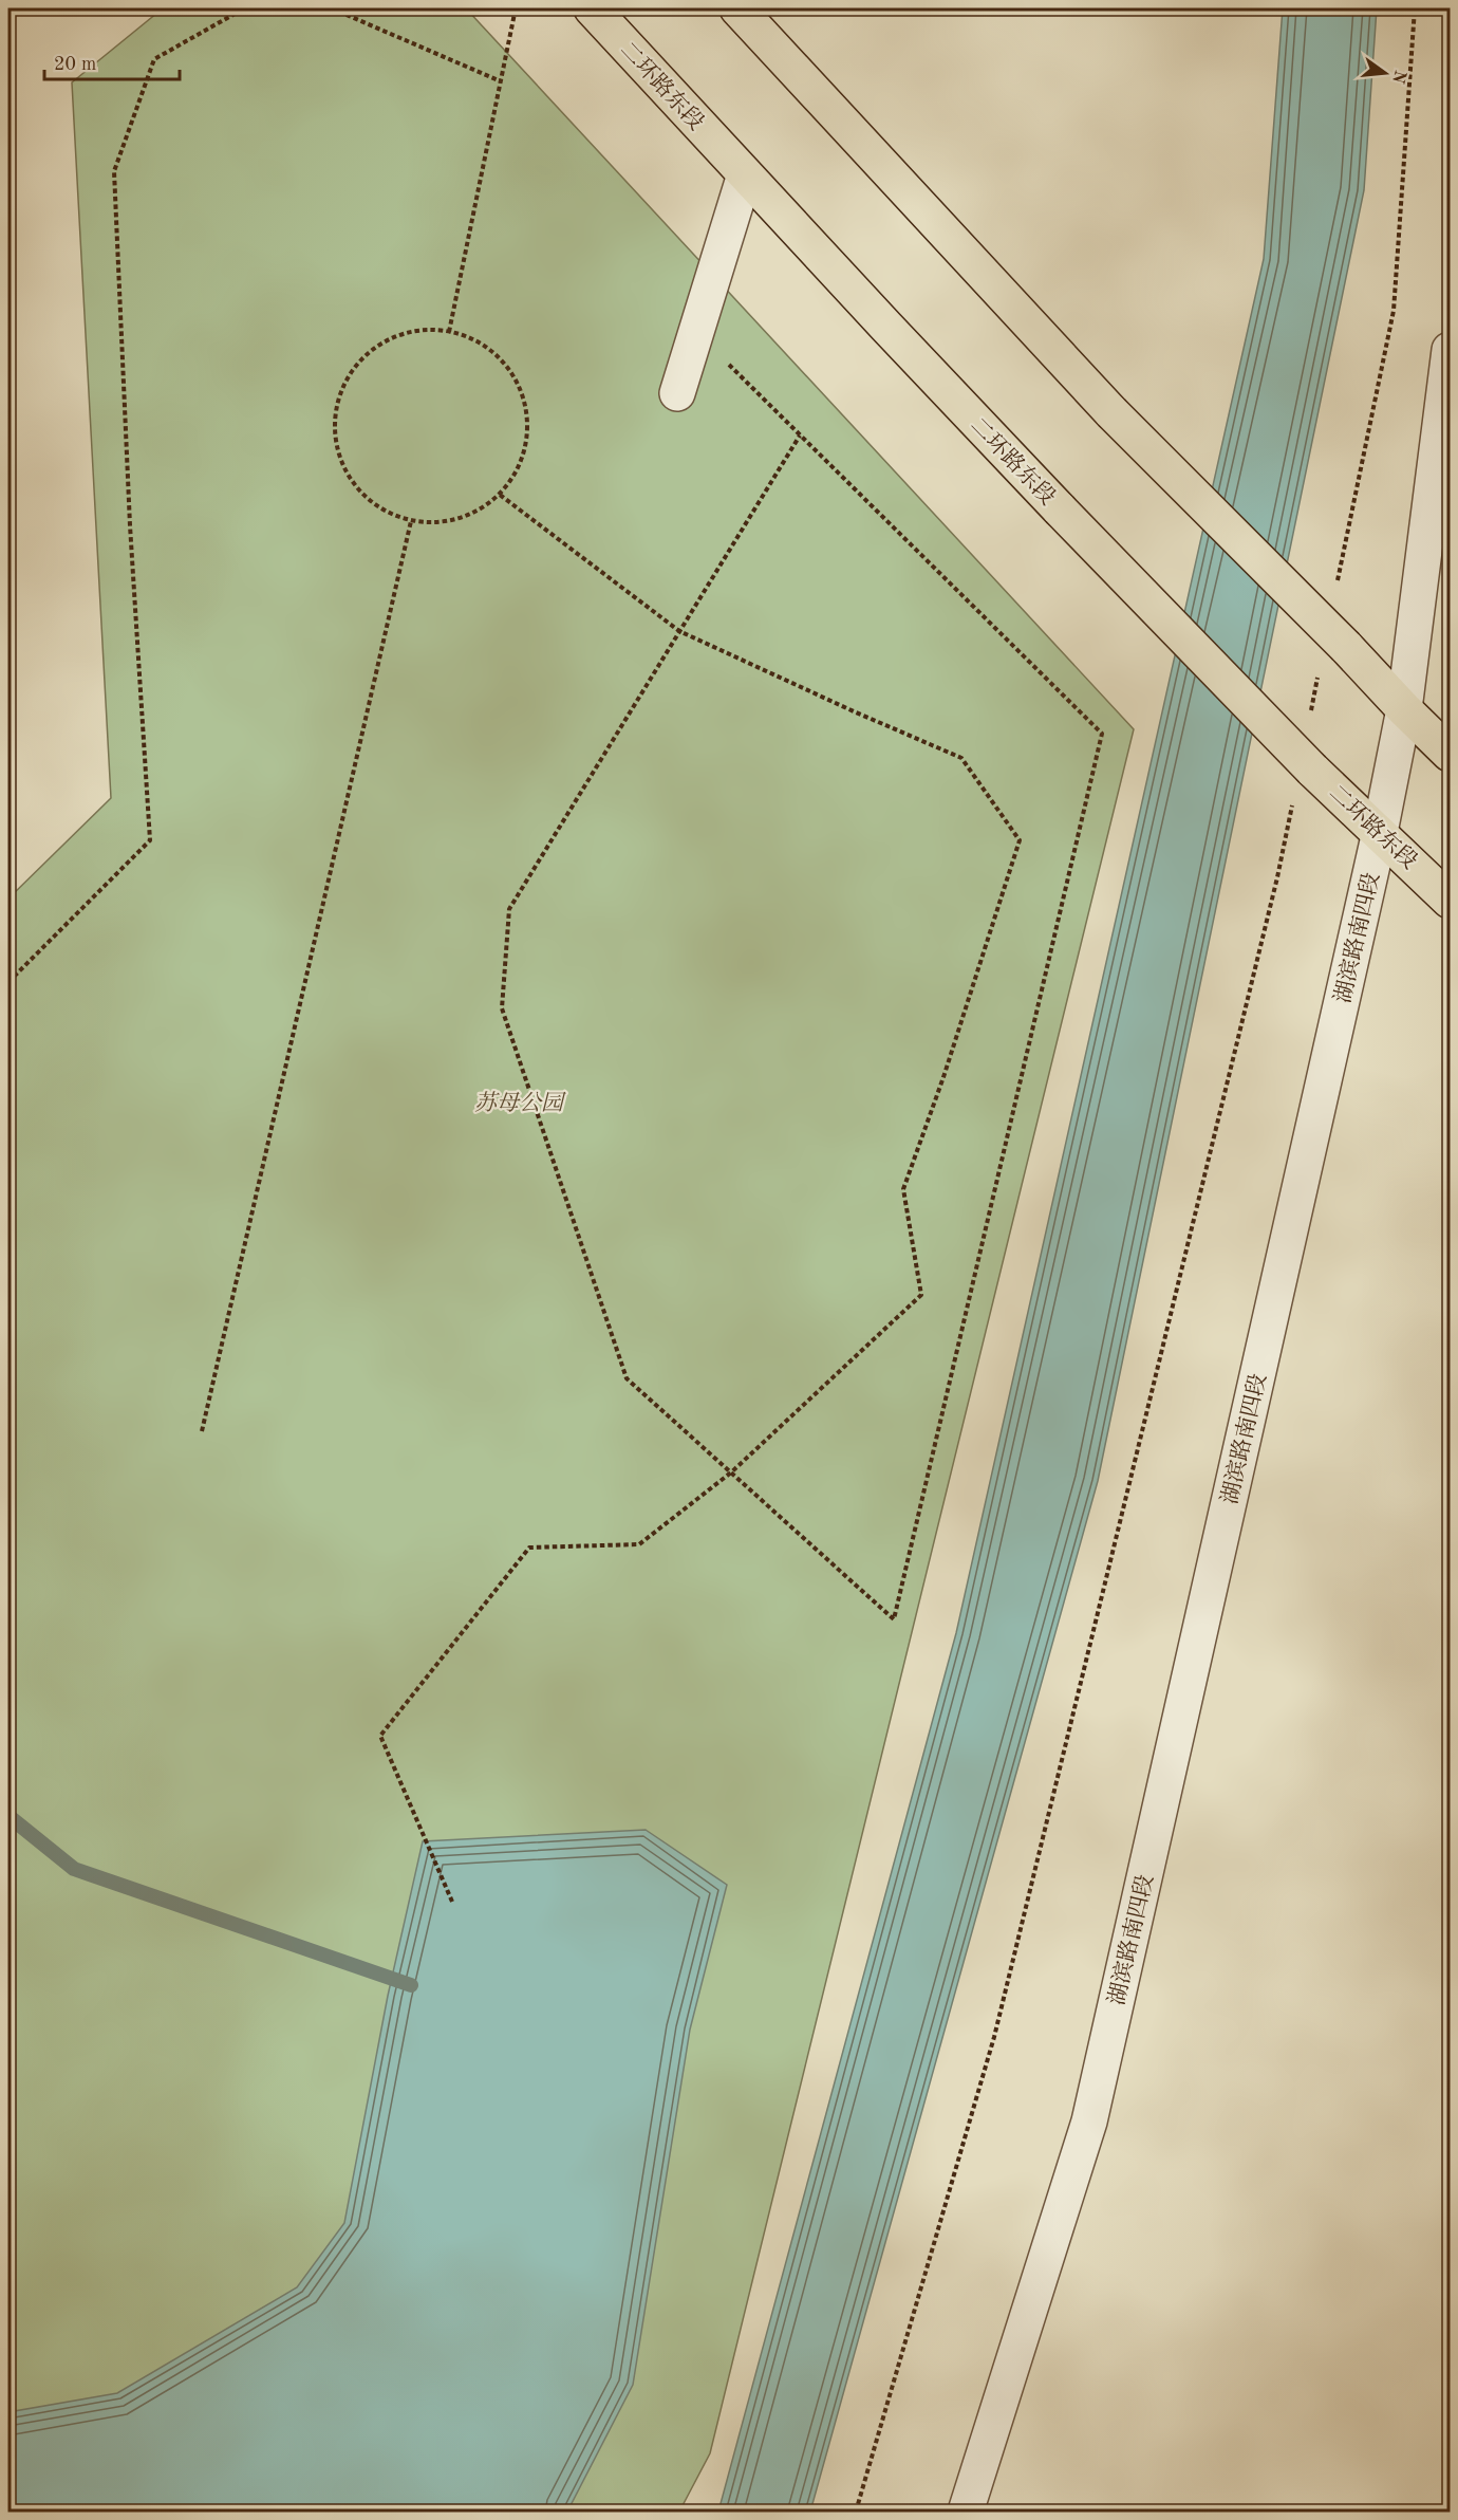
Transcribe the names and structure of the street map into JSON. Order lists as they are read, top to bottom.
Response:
{
  "streets": {
    "main road": ["二环路东段"],
    "street": ["湖滨路南四段"]
  },
  "crossings": [
    ["二环路东段", "湖滨路南四段"]
  ],
  "parks": ["苏母公园"],
  "scale_bar": "20 m",
  "north": "right"
}
